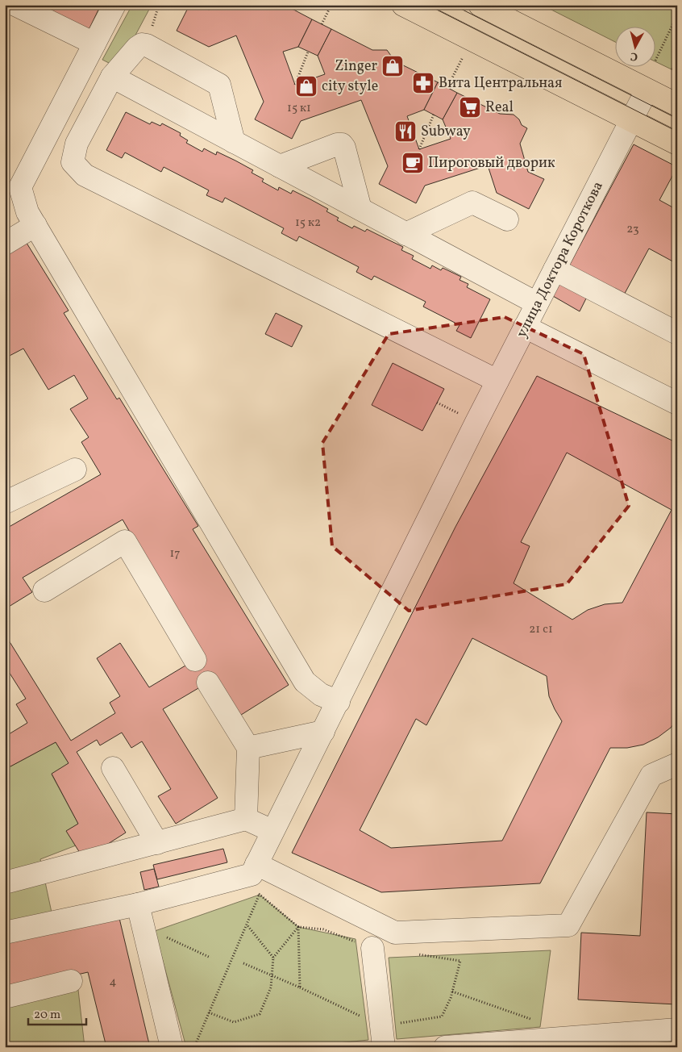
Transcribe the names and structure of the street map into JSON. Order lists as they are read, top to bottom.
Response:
{
  "streets": {
    "street": ["улица Доктора Короткова"]
  },
  "places": {
    "shop": ["Zinger", "city style"],
    "pharmacy": ["Вита Центральная"],
    "supermarket": ["Real"],
    "restaurant": ["Subway"],
    "cafe": ["Пироговый дворик"]
  },
  "house_numbers": [
    "15 к1",
    "15 к2",
    "23",
    "17",
    "21 с1",
    "4"
  ],
  "scale_bar": "20 m",
  "north": "bottom"
}
